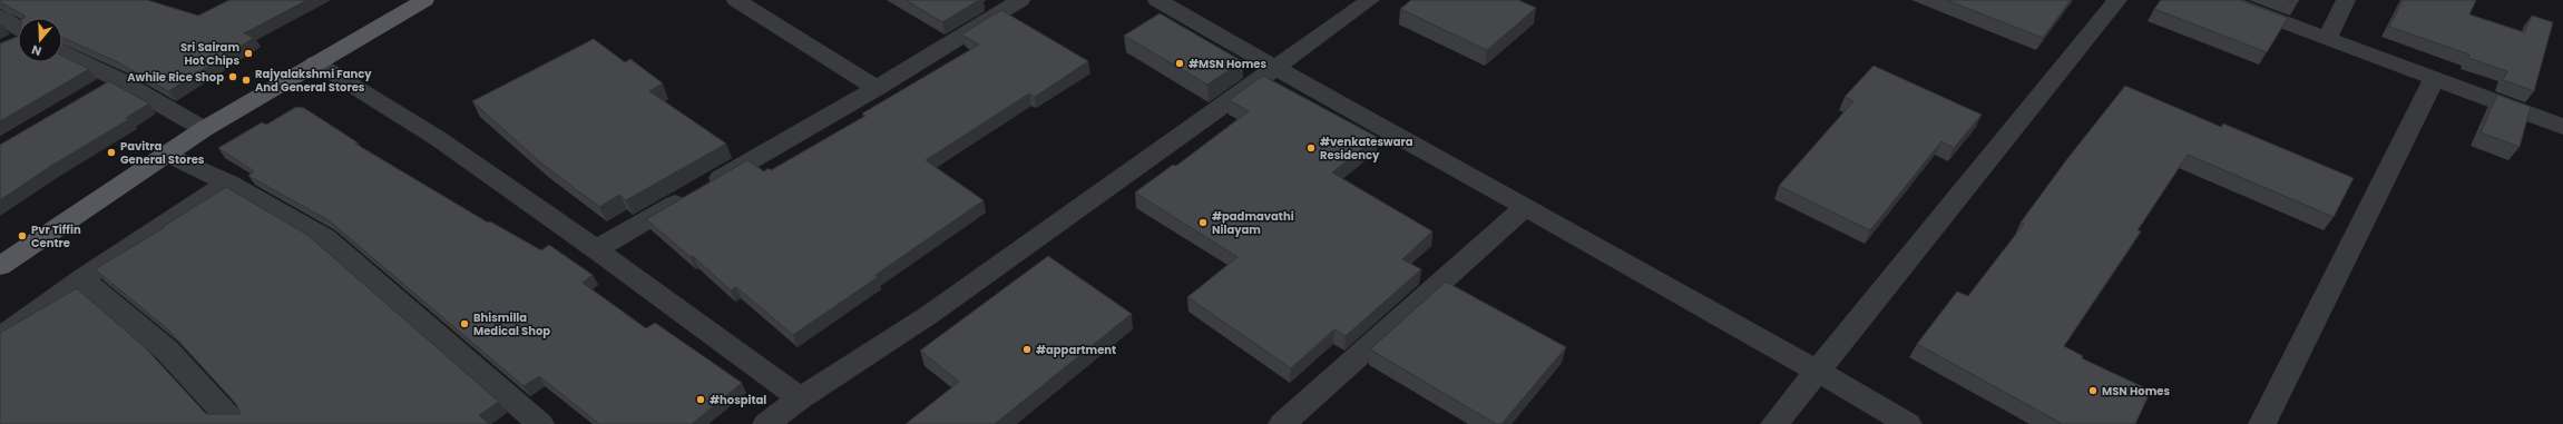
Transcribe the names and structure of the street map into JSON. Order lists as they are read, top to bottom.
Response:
{
  "places": [
    "Sri Sairam Hot Chips",
    "#MSN Homes",
    "Awhile Rice Shop",
    "Rajyalakshmi Fancy And General Stores",
    "#venkateswara Residency",
    "Pavitra General Stores",
    "#padmavathi Nilayam",
    "Pvr Tiffin Centre",
    "Bhismilla Medical Shop",
    "#appartment",
    "MSN Homes",
    "#hospital"
  ],
  "north": "bottom"
}
